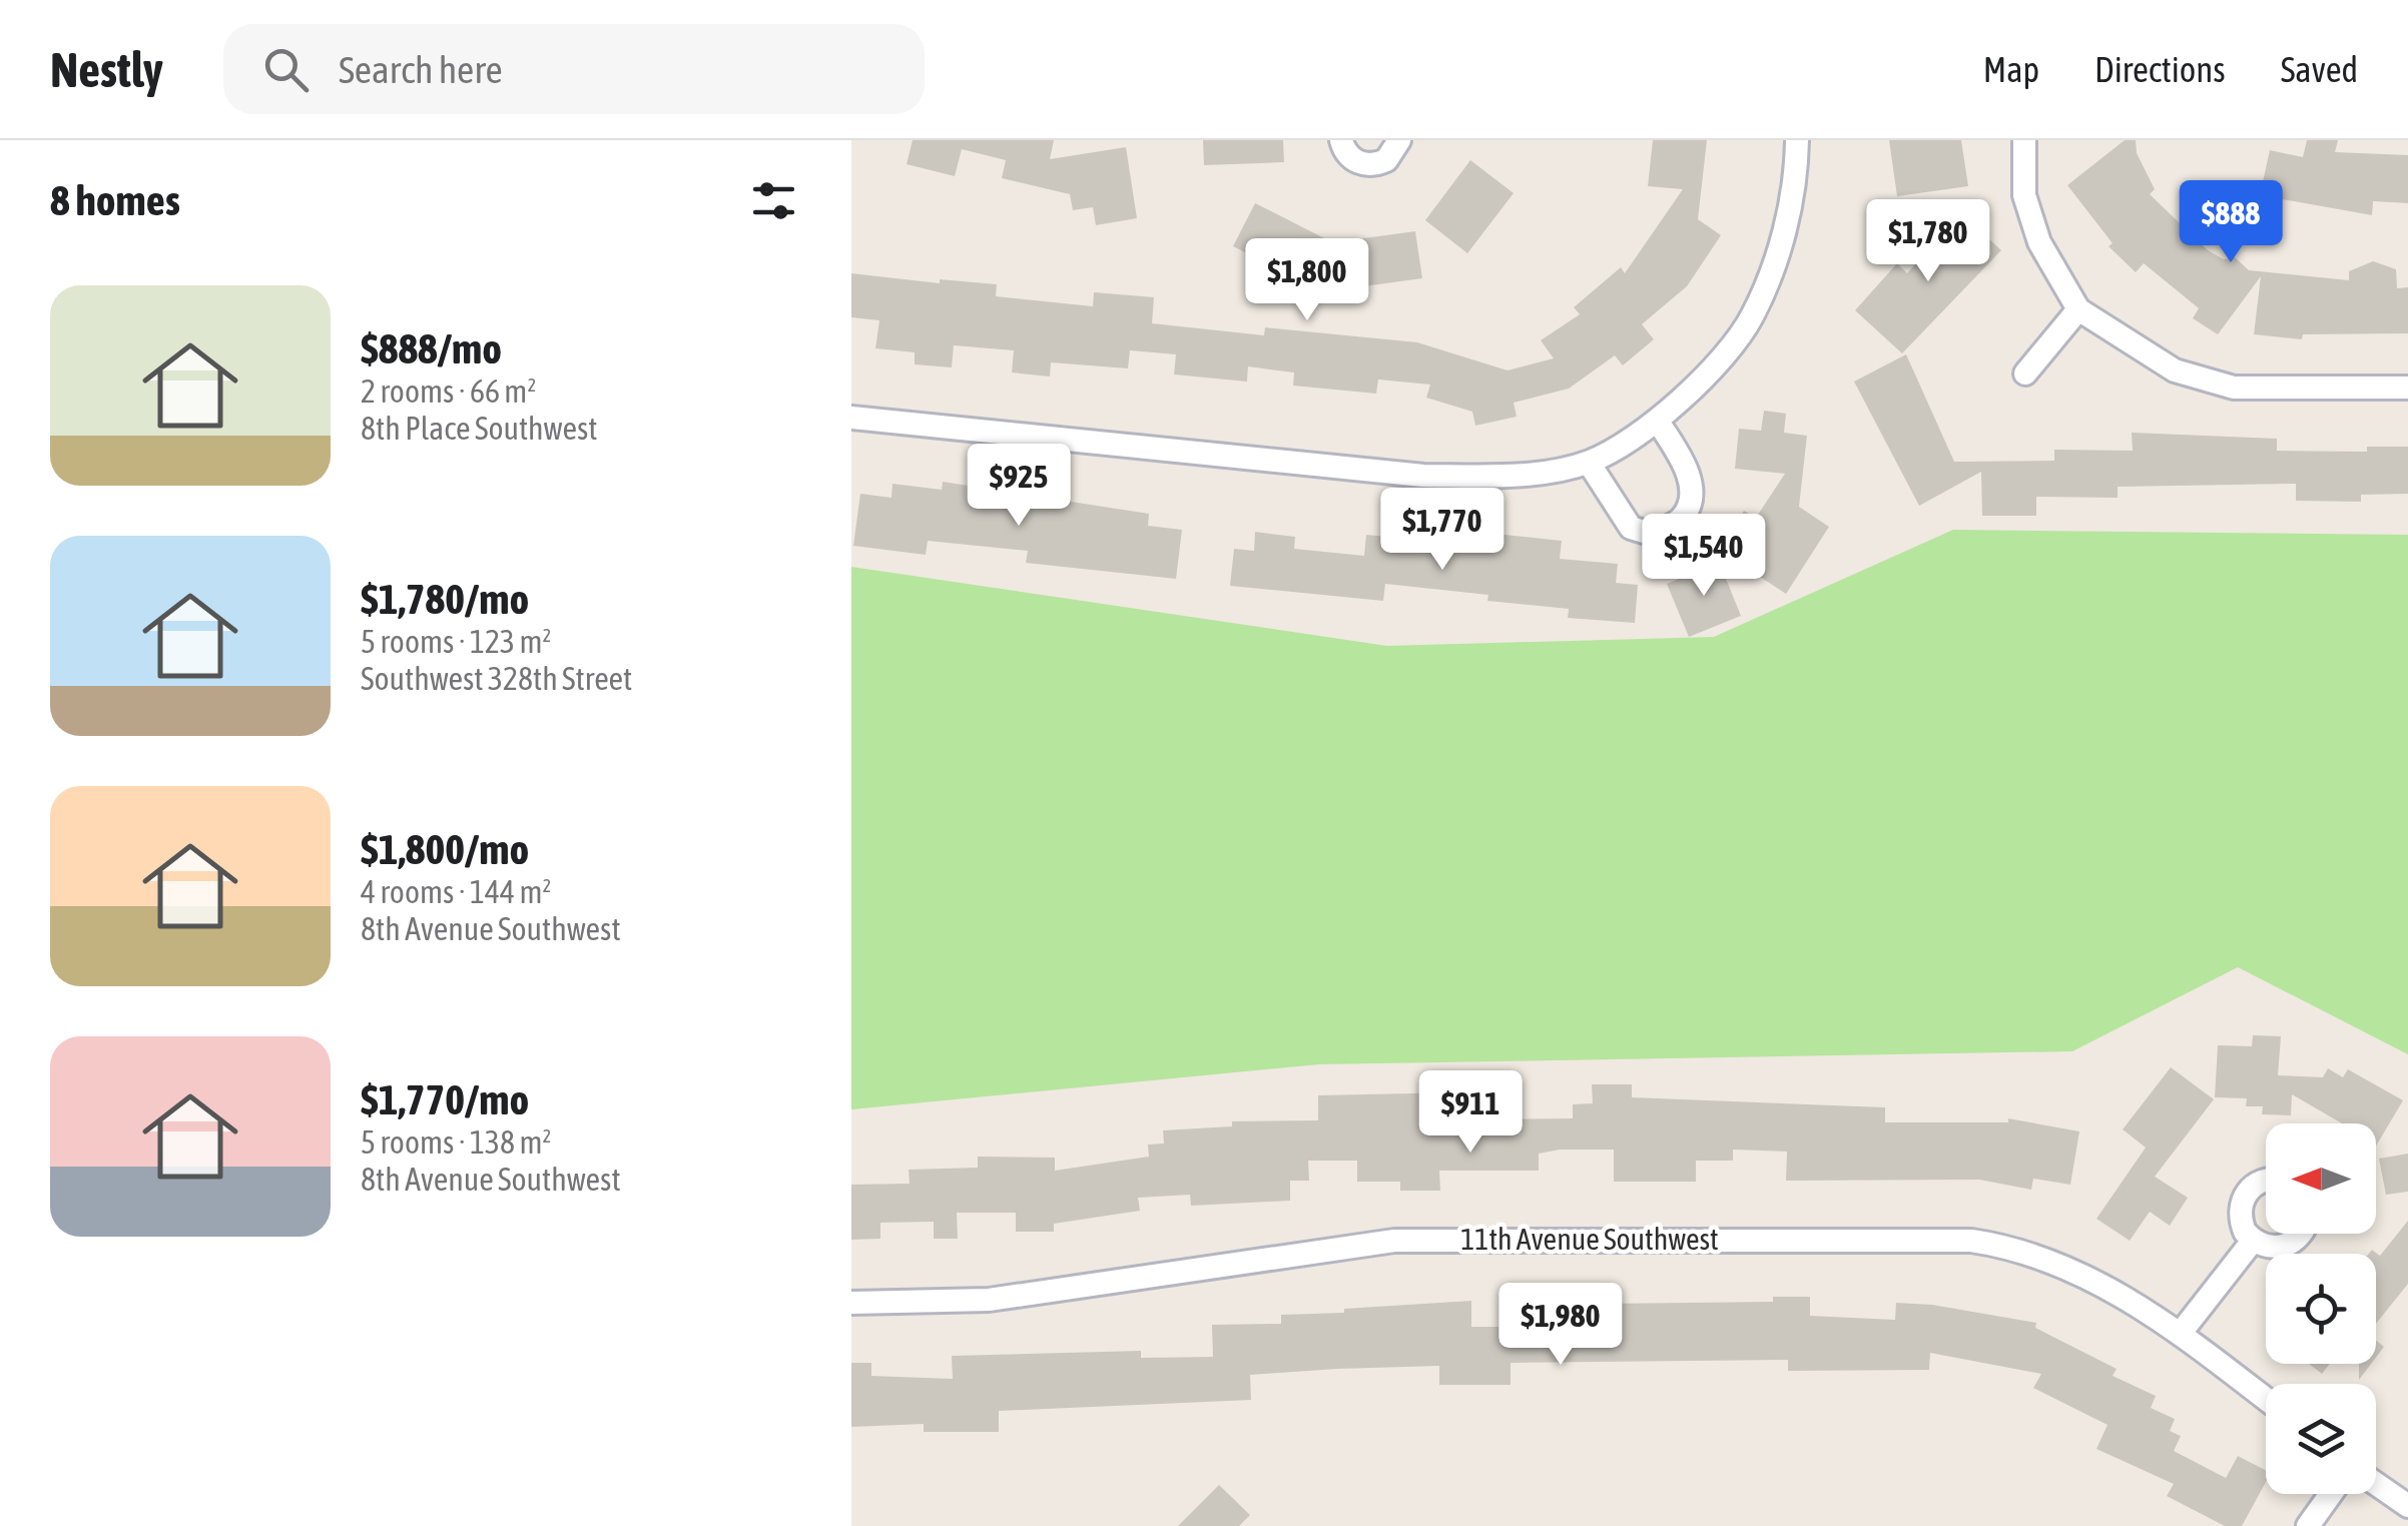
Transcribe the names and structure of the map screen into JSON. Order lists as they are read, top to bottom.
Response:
{
  "streets": {
    "street": ["11th Avenue Southwest"]
  },
  "north": "left",
  "page": {
    "header": "Nestly",
    "search": "Search here",
    "nav": ["Map", "Directions", "Saved"],
    "heading": "8 homes",
    "price": [
      "$888",
      "$1,780",
      "$1,800",
      "$925",
      "$1,770",
      "$1,540",
      "$911",
      "$1,980"
    ],
    "list": [
      {
        "name": "$888/mo",
        "note": "2 rooms · 66 m² · 8th Place Southwest"
      },
      {
        "name": "$1,780/mo",
        "note": "5 rooms · 123 m² · Southwest 328th Street"
      },
      {
        "name": "$1,800/mo",
        "note": "4 rooms · 144 m² · 8th Avenue Southwest"
      },
      {
        "name": "$1,770/mo",
        "note": "5 rooms · 138 m² · 8th Avenue Southwest"
      }
    ]
  }
}
